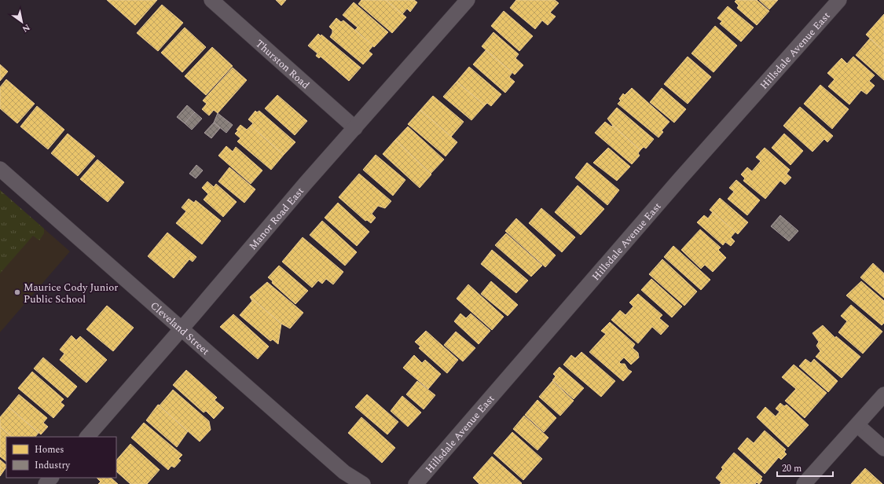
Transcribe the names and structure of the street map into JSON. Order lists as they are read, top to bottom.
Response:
{
  "streets": {
    "street": [
      "Hillsdale Avenue East",
      "Thurston Road",
      "Manor Road East",
      "Cleveland Street"
    ]
  },
  "crossings": [
    ["Thurston Road", "Manor Road East"],
    ["Manor Road East", "Cleveland Street"]
  ],
  "places": ["Maurice Cody Junior Public School"],
  "legend": ["Homes", "Industry"],
  "scale_bar": "20 m",
  "north": "bottom right"
}
